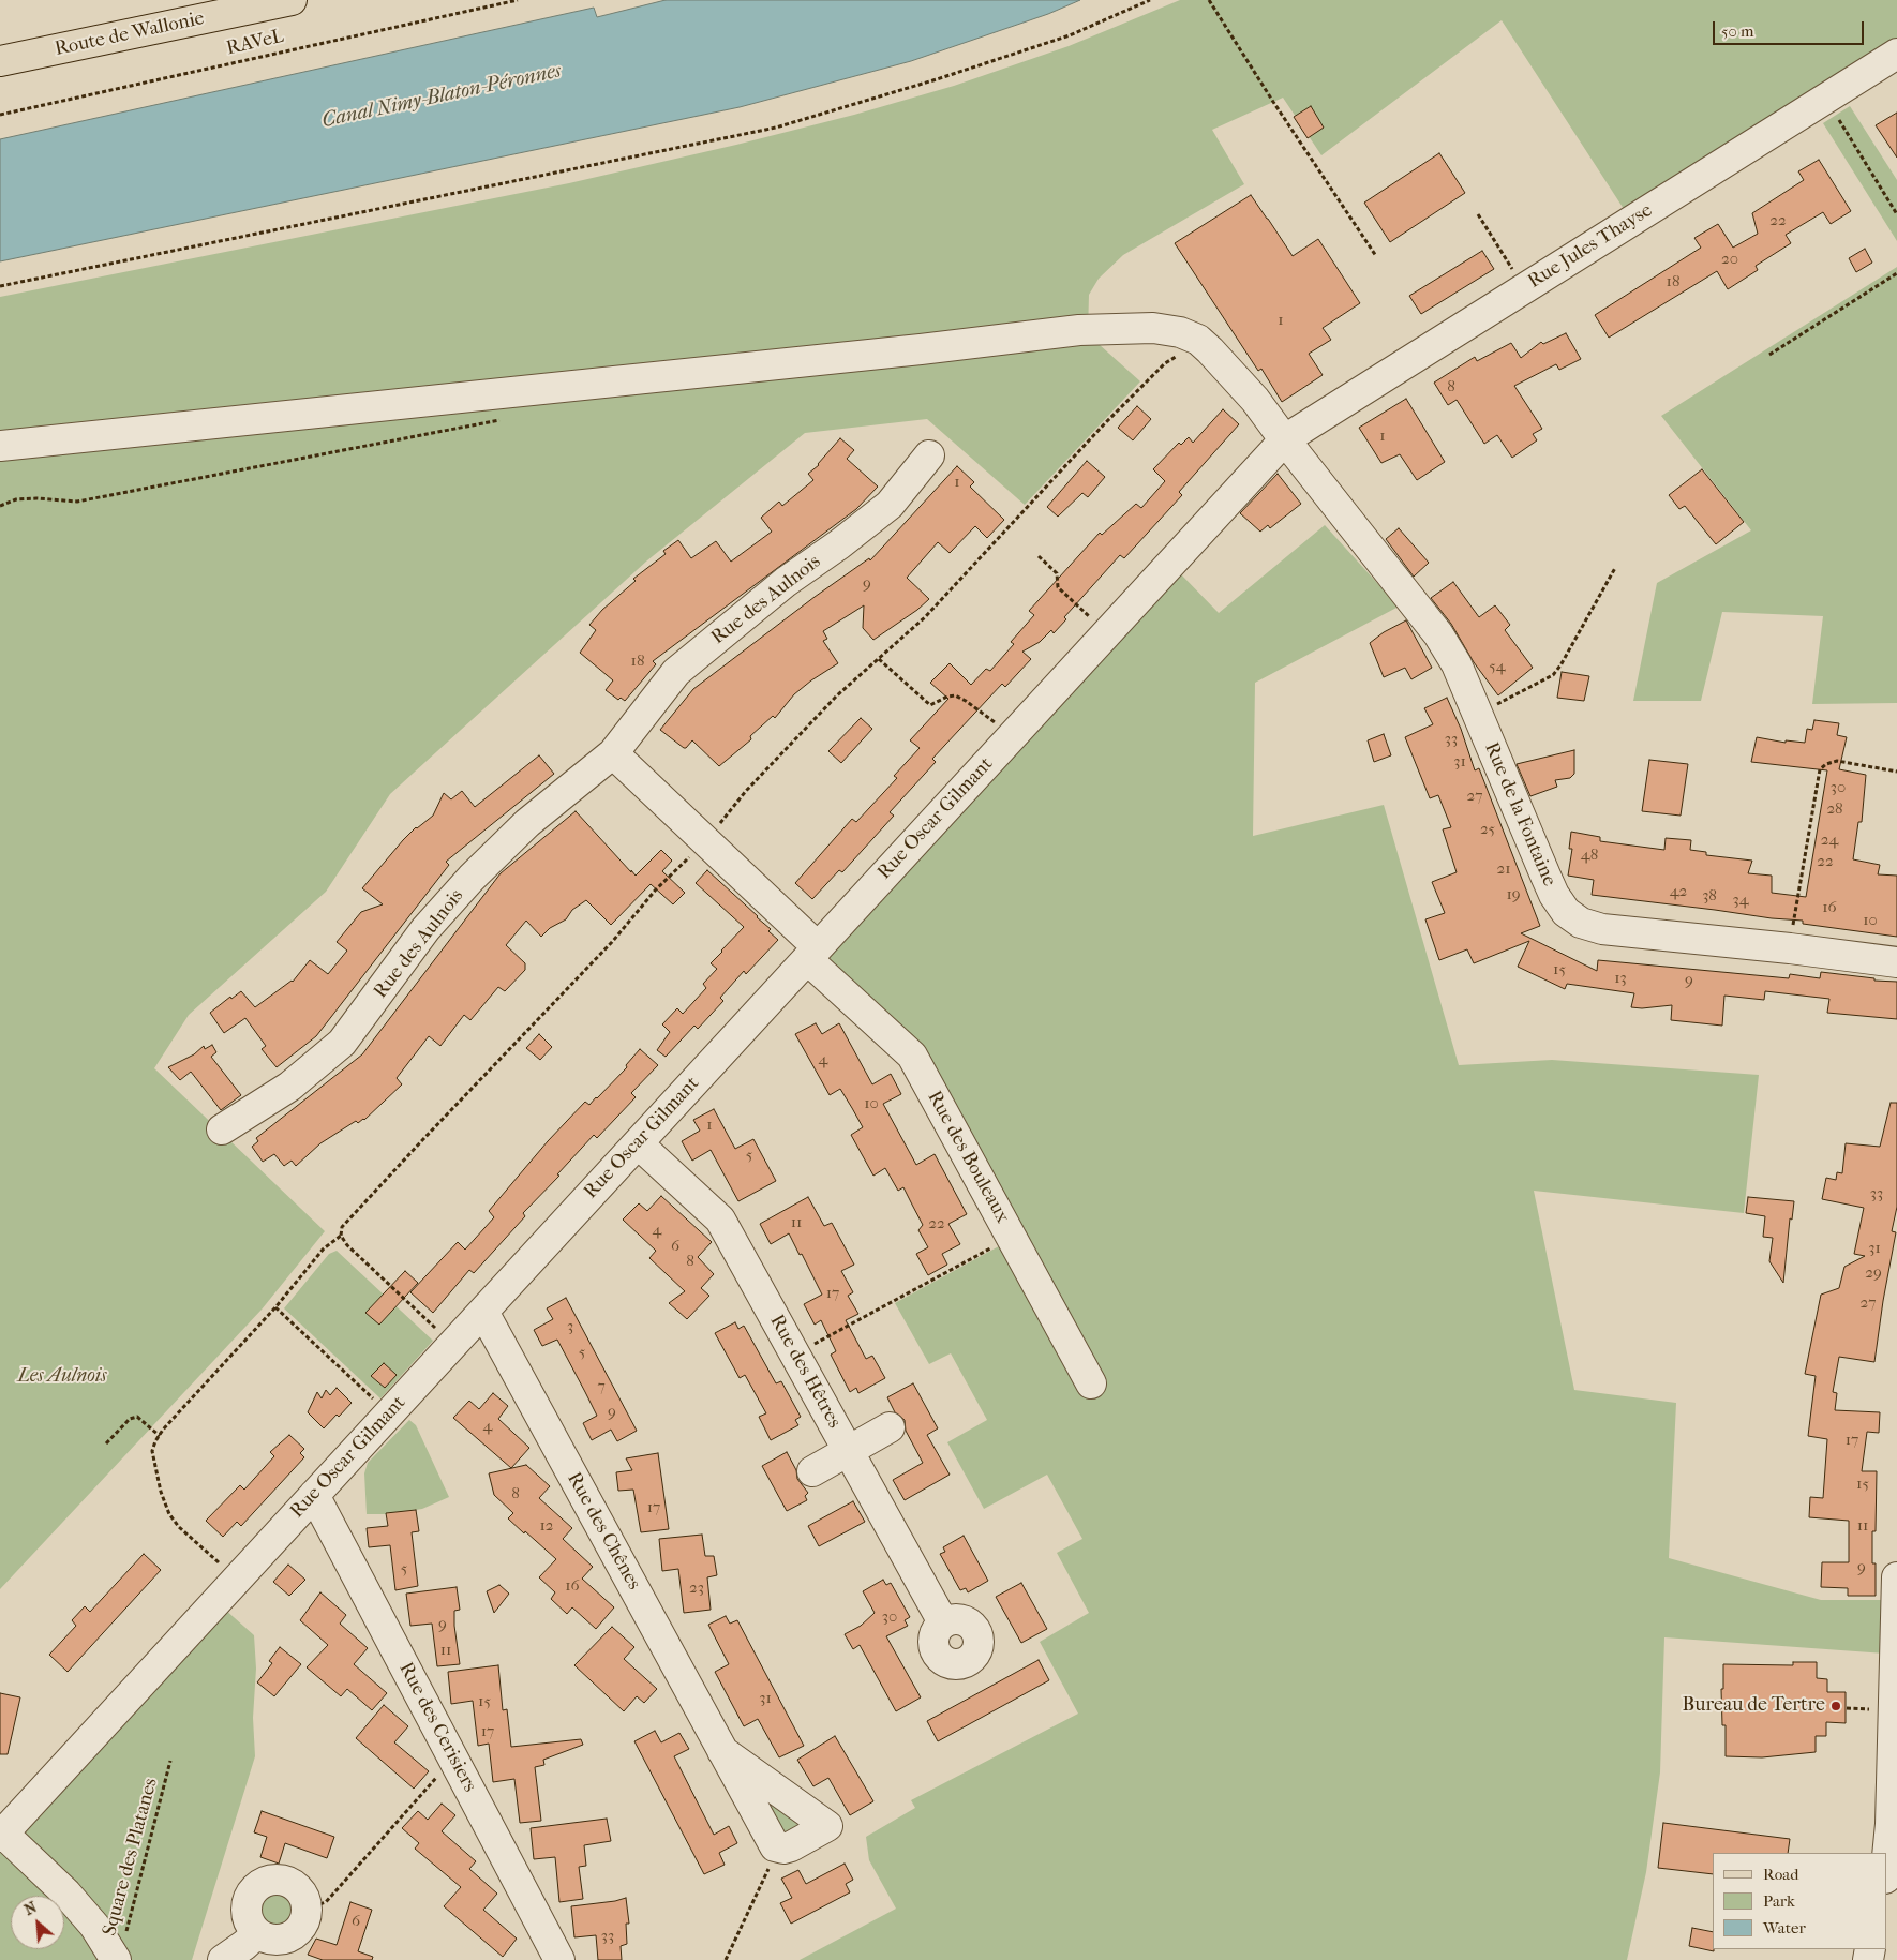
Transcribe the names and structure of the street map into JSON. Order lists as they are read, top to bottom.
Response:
{
  "streets": {
    "main road": ["Route de Wallonie"],
    "street": [
      "Rue Jules Thayse",
      "Rue des Aulnois",
      "Rue de la Fontaine",
      "Rue Oscar Gilmant",
      "Rue des Bouleaux",
      "Rue des Hêtres",
      "Rue des Chênes",
      "Rue des Cerisiers"
    ],
    "path": ["RAVeL", "Square des Platanes"]
  },
  "crossings": [
    ["Rue Jules Thayse", "Rue de la Fontaine"],
    ["Rue Jules Thayse", "Rue Oscar Gilmant"],
    ["Rue de la Fontaine", "Rue Oscar Gilmant"],
    ["Rue Oscar Gilmant", "Rue des Bouleaux"],
    ["Rue Oscar Gilmant", "Rue des Hêtres"],
    ["Rue Oscar Gilmant", "Rue des Chênes"],
    ["Rue Oscar Gilmant", "Rue des Cerisiers"]
  ],
  "water": ["Canal Nimy-Blaton-Péronnes"],
  "parks": ["Les Aulnois"],
  "places": ["Bureau de Tertre"],
  "house_numbers": [
    "22",
    "20",
    "18",
    "1",
    "8",
    "1",
    "1",
    "9",
    "18",
    "54",
    "33",
    "31",
    "30",
    "27",
    "28",
    "25",
    "24",
    "48",
    "22",
    "21",
    "42",
    "19",
    "38",
    "34",
    "16",
    "10",
    "15",
    "13",
    "9",
    "4",
    "10",
    "1",
    "5",
    "33",
    "11",
    "22",
    "4",
    "6",
    "31",
    "8",
    "29",
    "17",
    "27",
    "3",
    "5",
    "7",
    "9",
    "4",
    "17",
    "15",
    "8",
    "17",
    "12",
    "11",
    "9",
    "5",
    "16",
    "23",
    "30",
    "9",
    "11",
    "31",
    "15",
    "17",
    "6",
    "33"
  ],
  "legend": ["Road", "Park", "Water"],
  "scale_bar": "50 m",
  "north": "top left"
}
